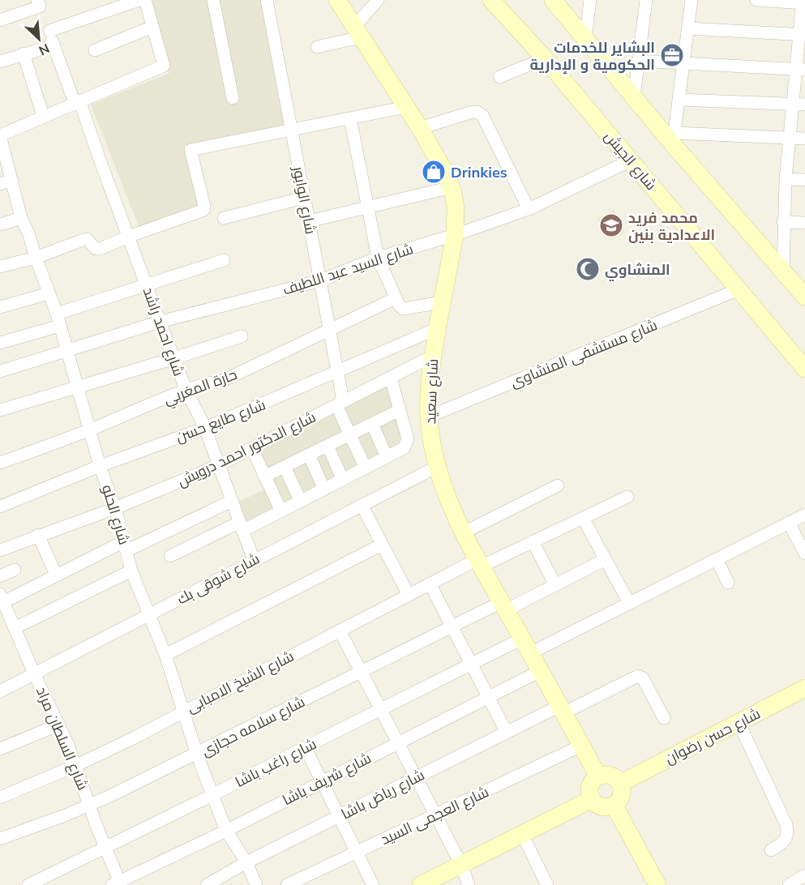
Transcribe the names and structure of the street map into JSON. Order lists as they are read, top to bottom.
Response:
{
  "streets": {
    "street": [
      "شارع الجيش",
      "شارع الوابور",
      "شارع السيد عبد اللطيف",
      "شارع احمد راشد",
      "شارع مستشفى المنشاوى",
      "حارة المغربي",
      "شارع سعيد",
      "شارع طايع حسن",
      "شارع الدكتور احمد درويش",
      "شارع الحلو",
      "شارع شوقى بك",
      "شارع الشيخ الامبابى",
      "شارع سلامه حجازى",
      "شارع حسن رضوان",
      "شارع السلطان مراد",
      "شارع راغب باشا",
      "شارع شريف باشا",
      "شارع رياض باشا",
      "شارع العجمى السيد"
    ]
  },
  "crossings": [
    ["شارع الجيش", "شارع السيد عبد اللطيف"],
    ["شارع الجيش", "شارع مستشفى المنشاوى"],
    ["شارع الوابور", "شارع السيد عبد اللطيف"],
    ["شارع الوابور", "حارة المغربي"],
    ["شارع الوابور", "شارع طايع حسن"],
    ["شارع الوابور", "شارع الدكتور احمد درويش"],
    ["شارع السيد عبد اللطيف", "شارع احمد راشد"],
    ["شارع السيد عبد اللطيف", "شارع سعيد"],
    ["شارع السيد عبد اللطيف", "شارع الحلو"],
    ["شارع احمد راشد", "حارة المغربي"],
    ["شارع احمد راشد", "شارع طايع حسن"],
    ["شارع احمد راشد", "شارع الدكتور احمد درويش"],
    ["شارع احمد راشد", "شارع شوقى بك"],
    ["شارع مستشفى المنشاوى", "شارع سعيد"],
    ["حارة المغربي", "شارع الحلو"],
    ["شارع سعيد", "شارع طايع حسن"],
    ["شارع سعيد", "شارع الدكتور احمد درويش"],
    ["شارع سعيد", "شارع شوقى بك"],
    ["شارع سعيد", "شارع الشيخ الامبابى"],
    ["شارع سعيد", "شارع سلامه حجازى"],
    ["شارع سعيد", "شارع حسن رضوان"],
    ["شارع سعيد", "شارع راغب باشا"],
    ["شارع سعيد", "شارع شريف باشا"],
    ["شارع سعيد", "شارع رياض باشا"],
    ["شارع سعيد", "شارع العجمى السيد"],
    ["شارع طايع حسن", "شارع الحلو"],
    ["شارع الدكتور احمد درويش", "شارع الحلو"],
    ["شارع الحلو", "شارع شوقى بك"],
    ["شارع الحلو", "شارع الشيخ الامبابى"],
    ["شارع الحلو", "شارع سلامه حجازى"],
    ["شارع الحلو", "شارع راغب باشا"],
    ["شارع الحلو", "شارع شريف باشا"],
    ["شارع الحلو", "شارع رياض باشا"],
    ["شارع شوقى بك", "شارع السلطان مراد"],
    ["شارع الشيخ الامبابى", "شارع السلطان مراد"],
    ["شارع سلامه حجازى", "شارع السلطان مراد"],
    ["شارع السلطان مراد", "شارع راغب باشا"],
    ["شارع السلطان مراد", "شارع شريف باشا"]
  ],
  "places": {
    "office": ["البشاير للخدمات الحكومية و الإدارية"],
    "shop": ["Drinkies"],
    "school or university": ["محمد فريد الاعدادية بنين"],
    "mosque": ["المنشاوي"]
  },
  "north": "bottom right"
}
